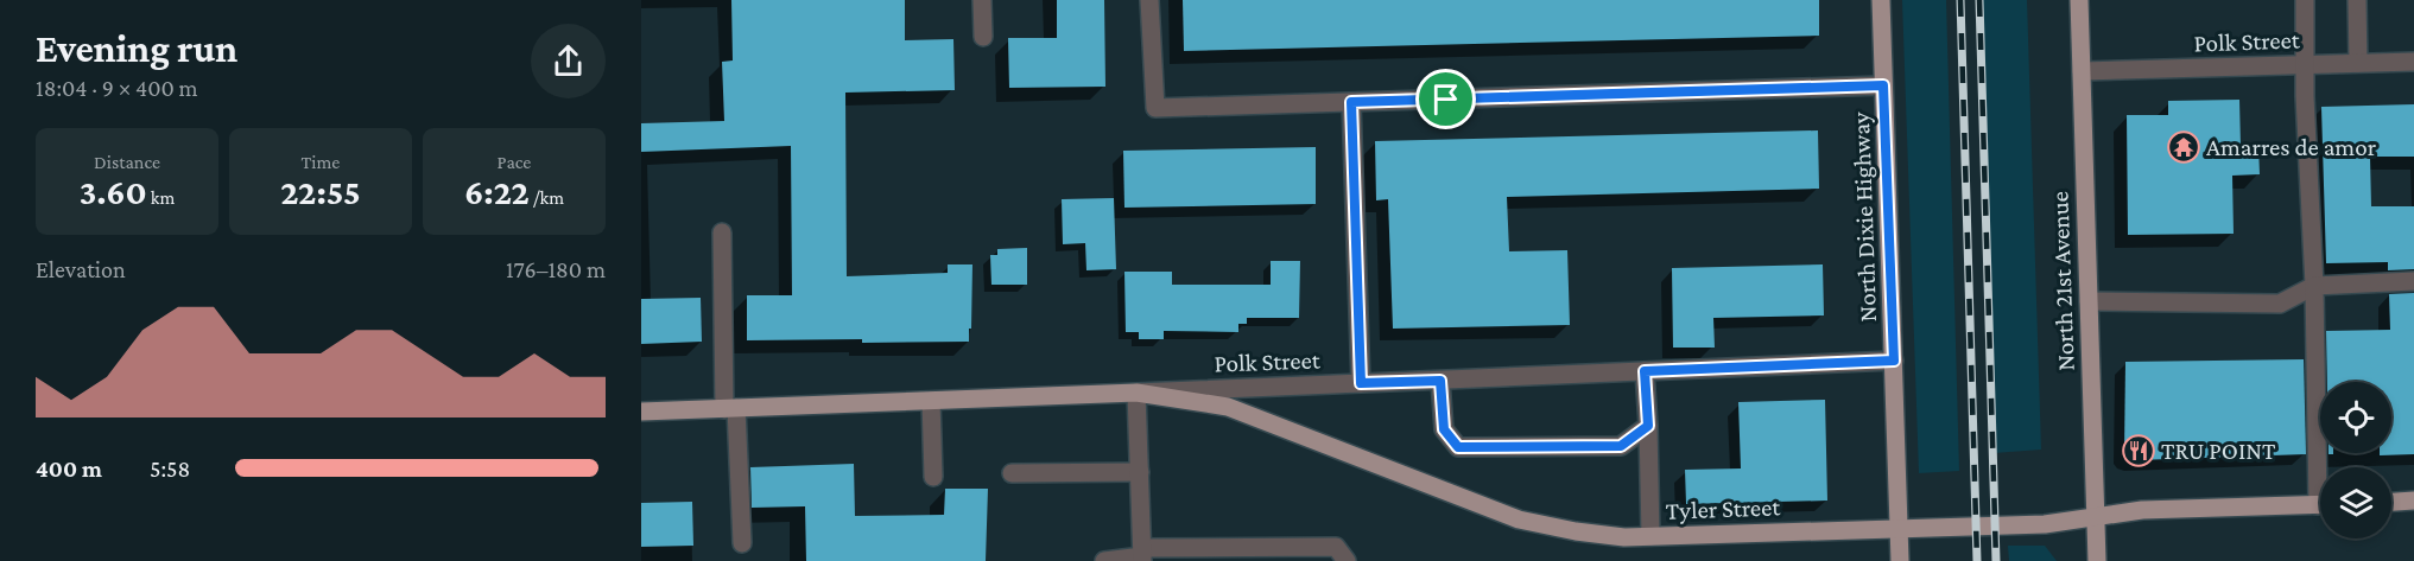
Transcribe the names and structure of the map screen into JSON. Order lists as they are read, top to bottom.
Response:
{
  "streets": {
    "main road": [
      "Polk Street",
      "North Dixie Highway",
      "North 21st Avenue",
      "Tyler Street"
    ]
  },
  "crossings": [
    ["Polk Street", "North Dixie Highway"],
    ["Polk Street", "North 21st Avenue"],
    ["Polk Street", "Tyler Street"],
    ["North Dixie Highway", "Tyler Street"],
    ["North 21st Avenue", "Tyler Street"]
  ],
  "places": {
    "temple": ["Amarres de amor"],
    "restaurant": ["TRU POINT"]
  },
  "page": {
    "heading": ["Evening run", "18:04 · 9 × 400 m"],
    "stats": [
      ["Distance", "3.60 km"],
      ["Time", "22:55"],
      ["Pace", "6:22 /km"]
    ],
    "chart": ["Elevation", "176–180 m"],
    "list": [
      {
        "name": "400 m",
        "note": "5:58"
      }
    ]
  }
}
